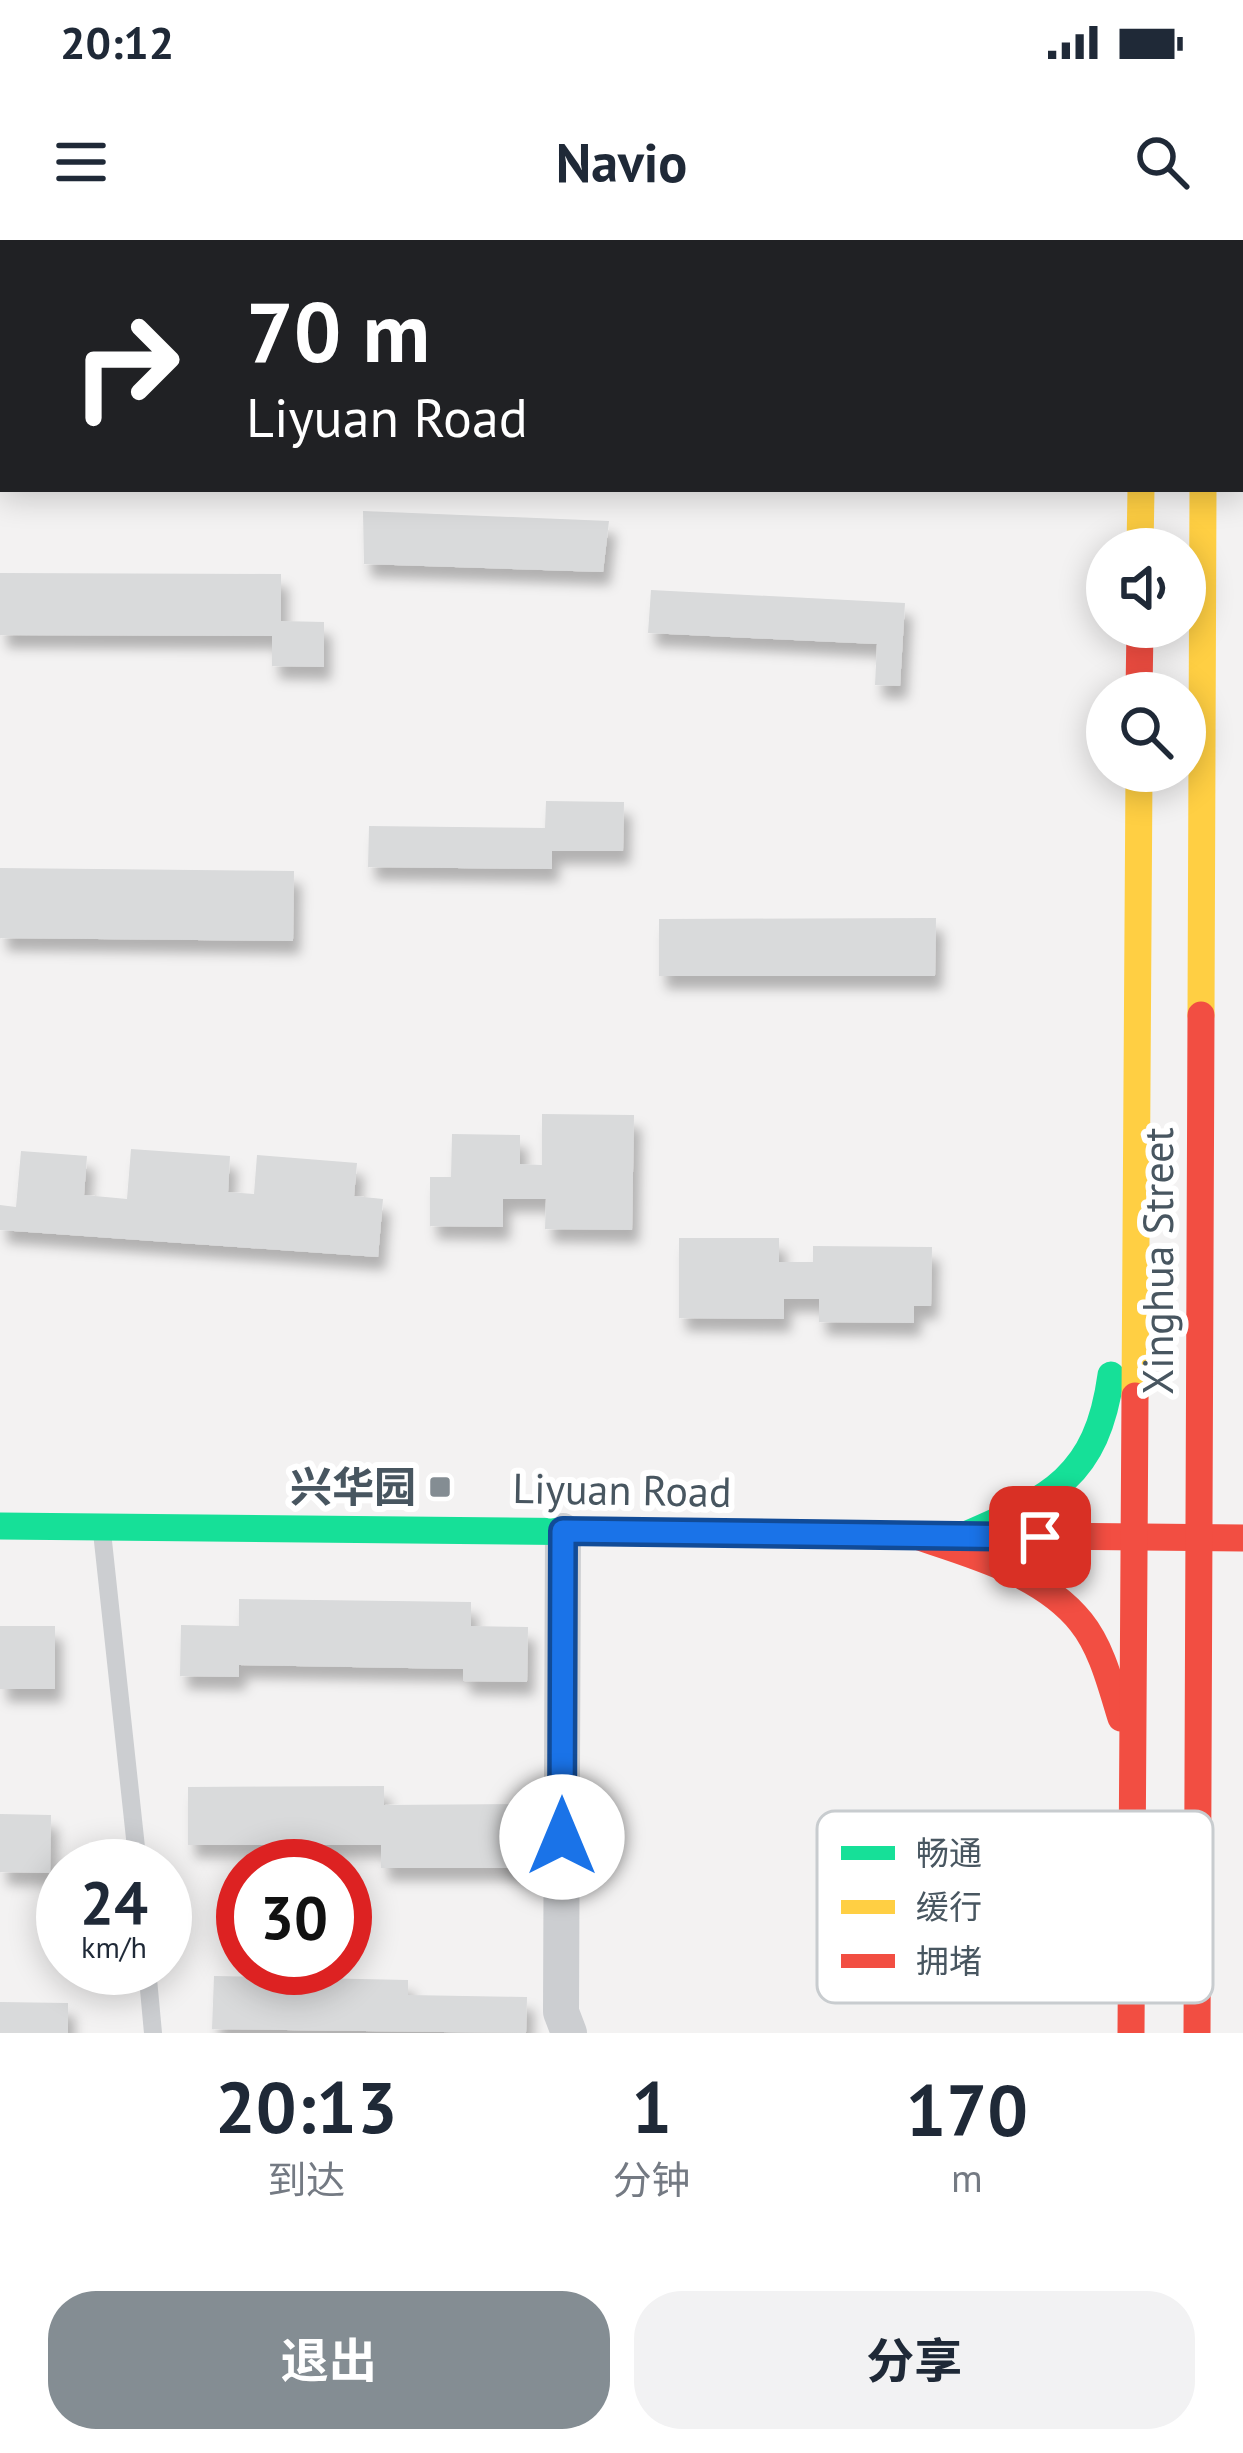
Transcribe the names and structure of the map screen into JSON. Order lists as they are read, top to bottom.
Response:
{
  "streets": {
    "main road": ["Xinghua Street", "Liyuan Road"]
  },
  "crossings": [
    ["Xinghua Street", "Liyuan Road"]
  ],
  "places": {
    "transit": ["兴华园"]
  },
  "legend": ["畅通", "缓行", "拥堵"],
  "page": {
    "status": "20:12",
    "header": "Navio",
    "turn": ["70 m", "Liyuan Road"],
    "speed": "24 km/h",
    "limit": "30",
    "eta": [
      "20:13",
      "到达",
      "1",
      "分钟",
      "170",
      "m"
    ],
    "buttons": ["退出", "分享"]
  }
}
